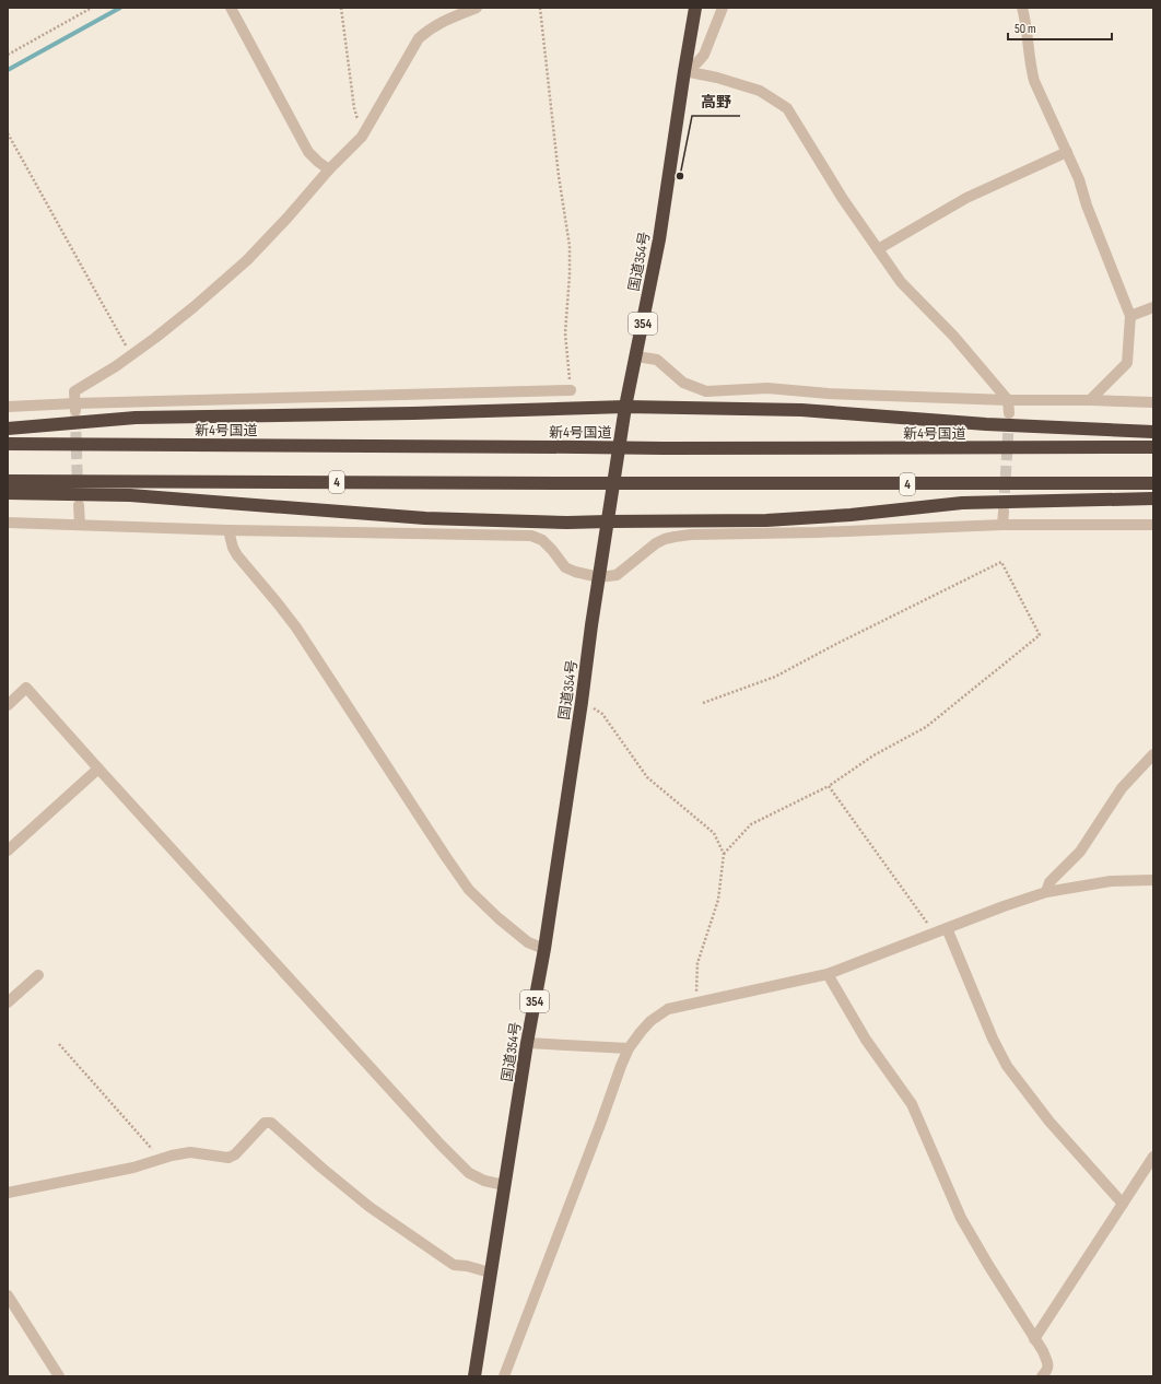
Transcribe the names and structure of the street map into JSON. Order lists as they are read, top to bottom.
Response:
{
  "streets": {
    "highway": [
      "国道354号",
      "354",
      "新4号国道",
      "4"
    ]
  },
  "places": ["高野"],
  "scale_bar": "50 m"
}
